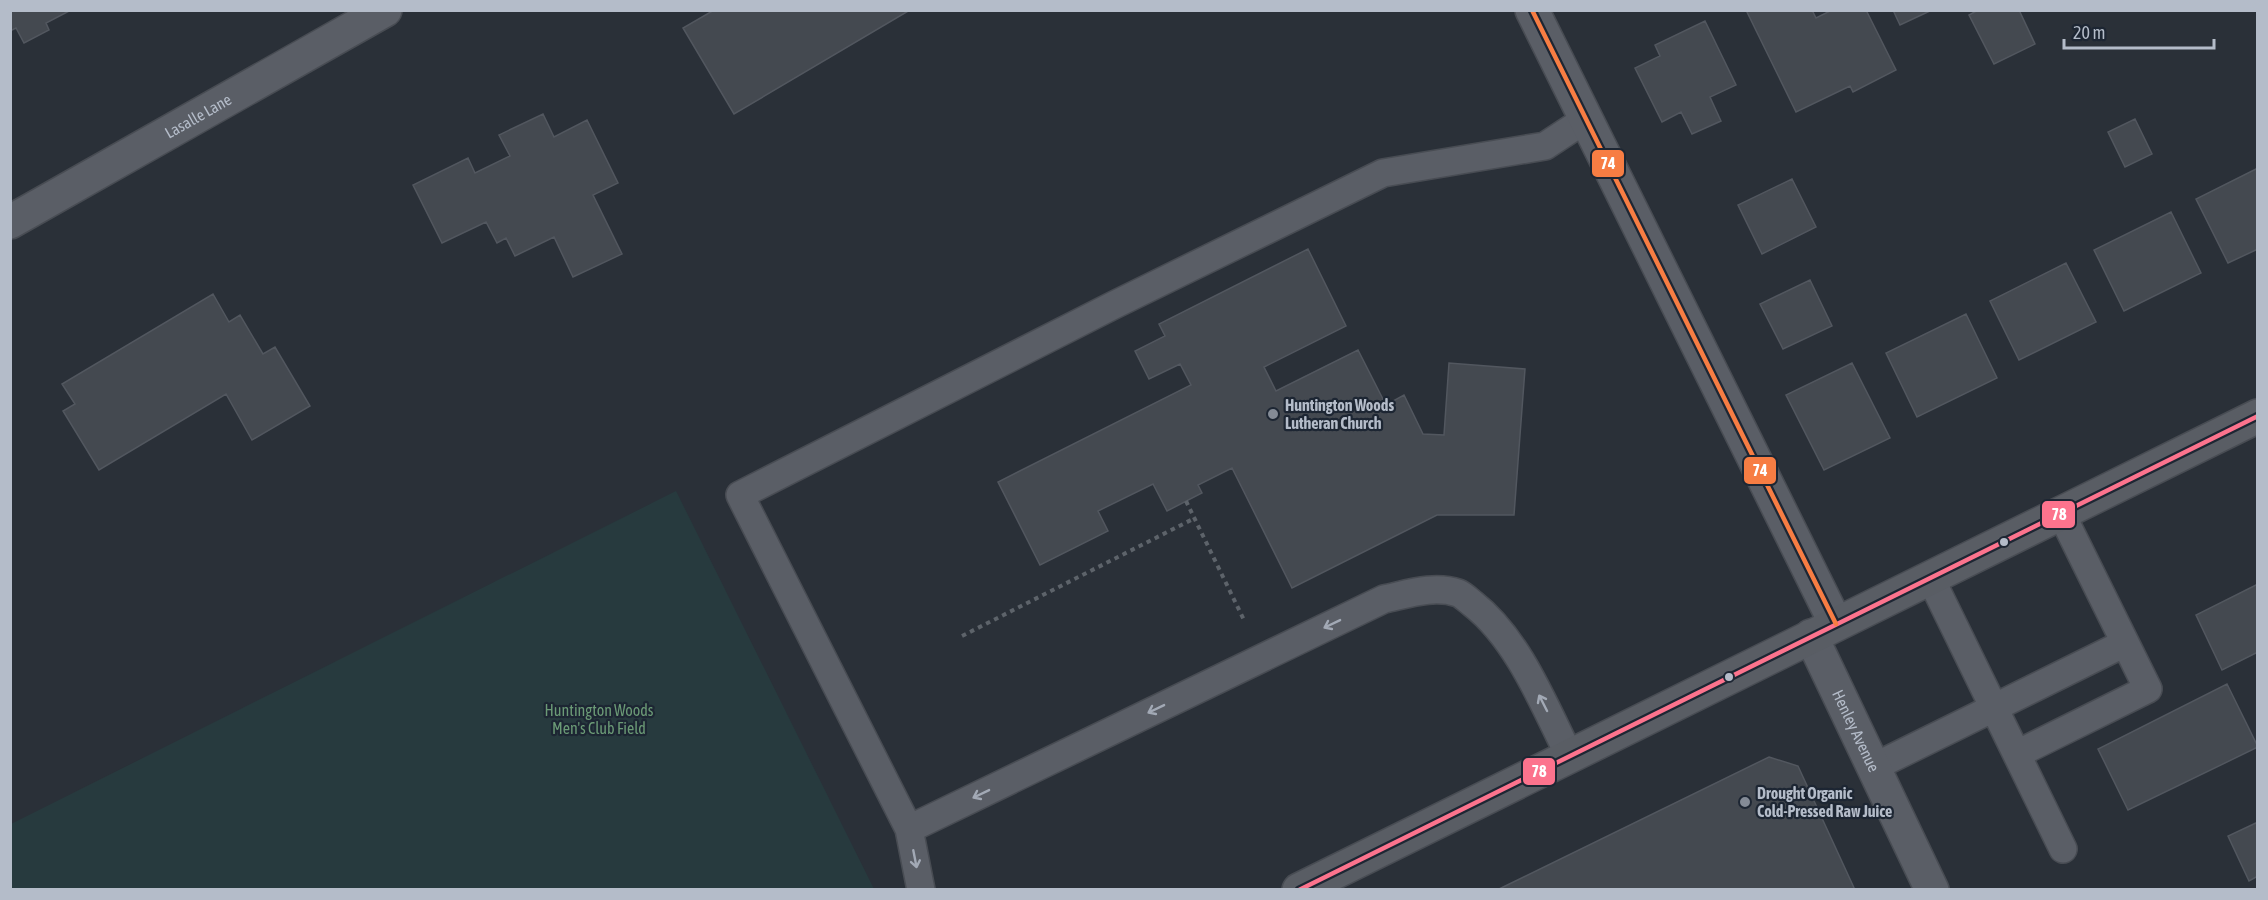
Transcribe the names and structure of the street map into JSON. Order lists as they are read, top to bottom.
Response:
{
  "streets": {
    "street": ["Lasalle Lane", "Henley Avenue"]
  },
  "parks": ["Huntington Woods Men's Club Field"],
  "places": ["Huntington Woods Lutheran Church", "Drought Organic Cold-Pressed Raw Juice"],
  "lines": ["transit line 74", "transit line 78"],
  "scale_bar": "20 m"
}
